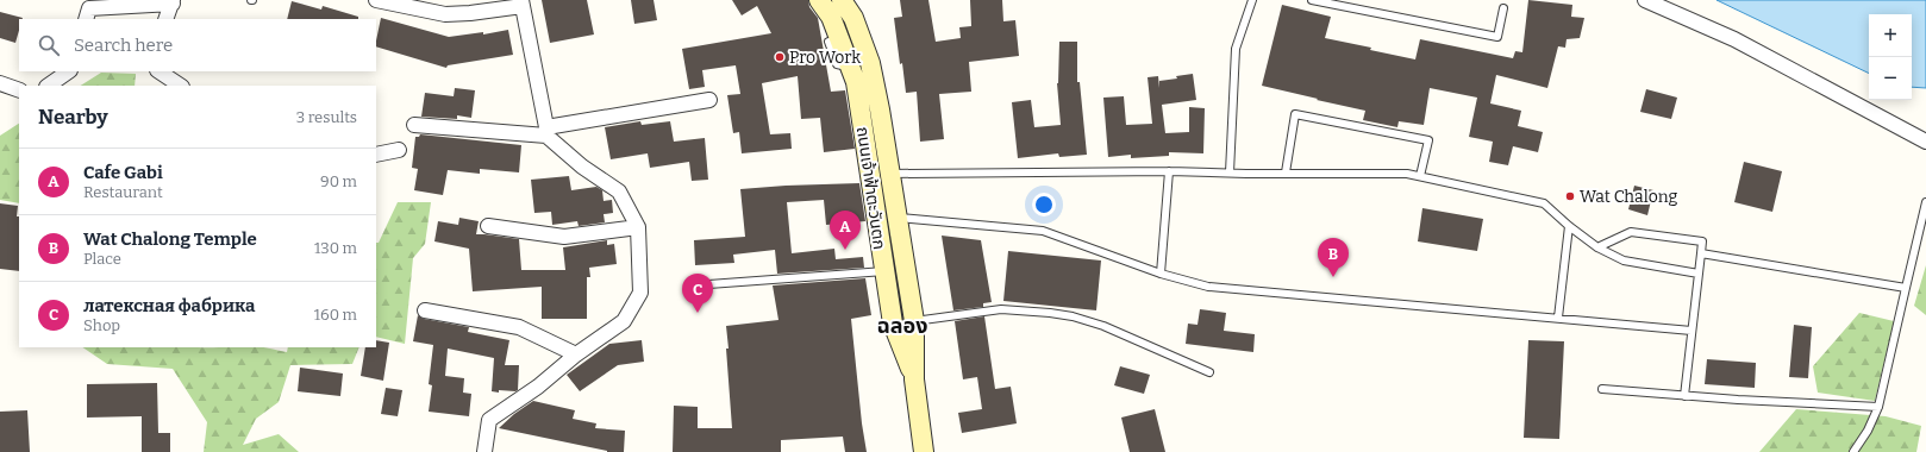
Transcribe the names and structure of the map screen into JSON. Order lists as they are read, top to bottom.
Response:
{
  "streets": {
    "main road": ["ถนนเจ้าฟ้าตะวันตก"]
  },
  "districts": ["ฉลอง"],
  "places": ["Pro Work", "Wat Chalong"],
  "page": {
    "map_buttons": ["+", "−"],
    "search": "Search here",
    "heading": ["Nearby", "3 results"],
    "list": [
      {
        "mark": "A",
        "name": "Cafe Gabi",
        "note": "Restaurant",
        "value": "90 m"
      },
      {
        "mark": "B",
        "name": "Wat Chalong Temple",
        "note": "Place",
        "value": "130 m"
      },
      {
        "mark": "C",
        "name": "латексная фабрика",
        "note": "Shop",
        "value": "160 m"
      }
    ],
    "pins": ["A", "B", "C"]
  }
}
